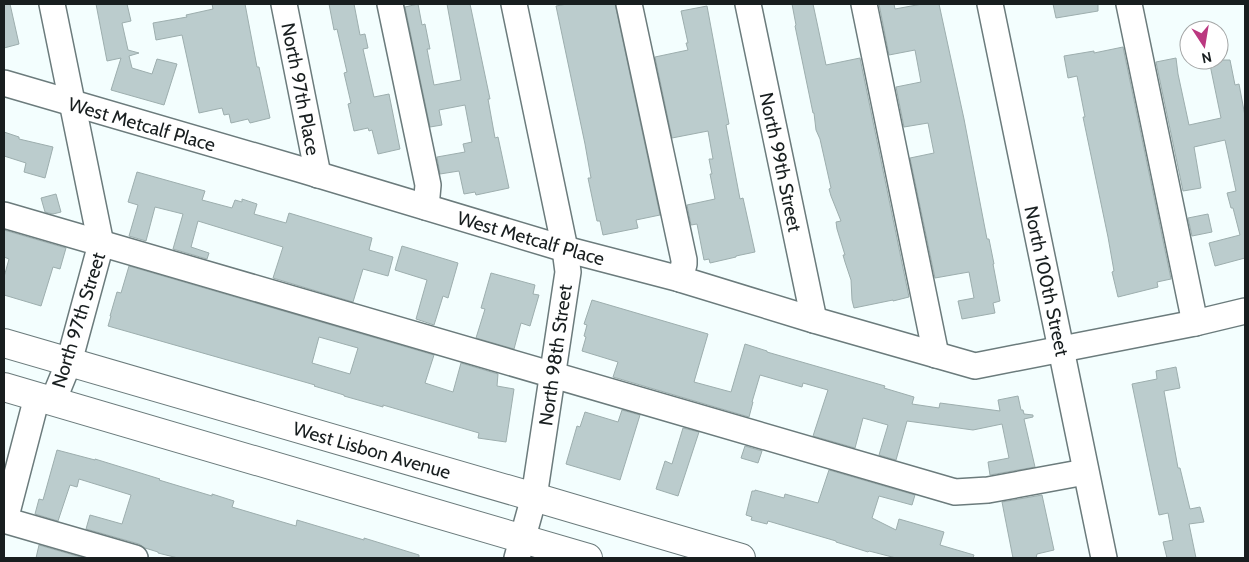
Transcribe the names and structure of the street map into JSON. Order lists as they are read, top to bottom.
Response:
{
  "streets": {
    "main road": ["West Lisbon Avenue"],
    "street": [
      "North 97th Place",
      "West Metcalf Place",
      "North 99th Street",
      "North 100th Street",
      "North 97th Street",
      "North 98th Street"
    ]
  },
  "crossings": [
    ["North 97th Place", "West Metcalf Place"],
    ["West Metcalf Place", "North 99th Street"],
    ["West Metcalf Place", "North 100th Street"],
    ["West Metcalf Place", "North 97th Street"],
    ["West Metcalf Place", "North 98th Street"],
    ["North 97th Street", "West Lisbon Avenue"],
    ["North 98th Street", "West Lisbon Avenue"]
  ],
  "north": "bottom"
}
